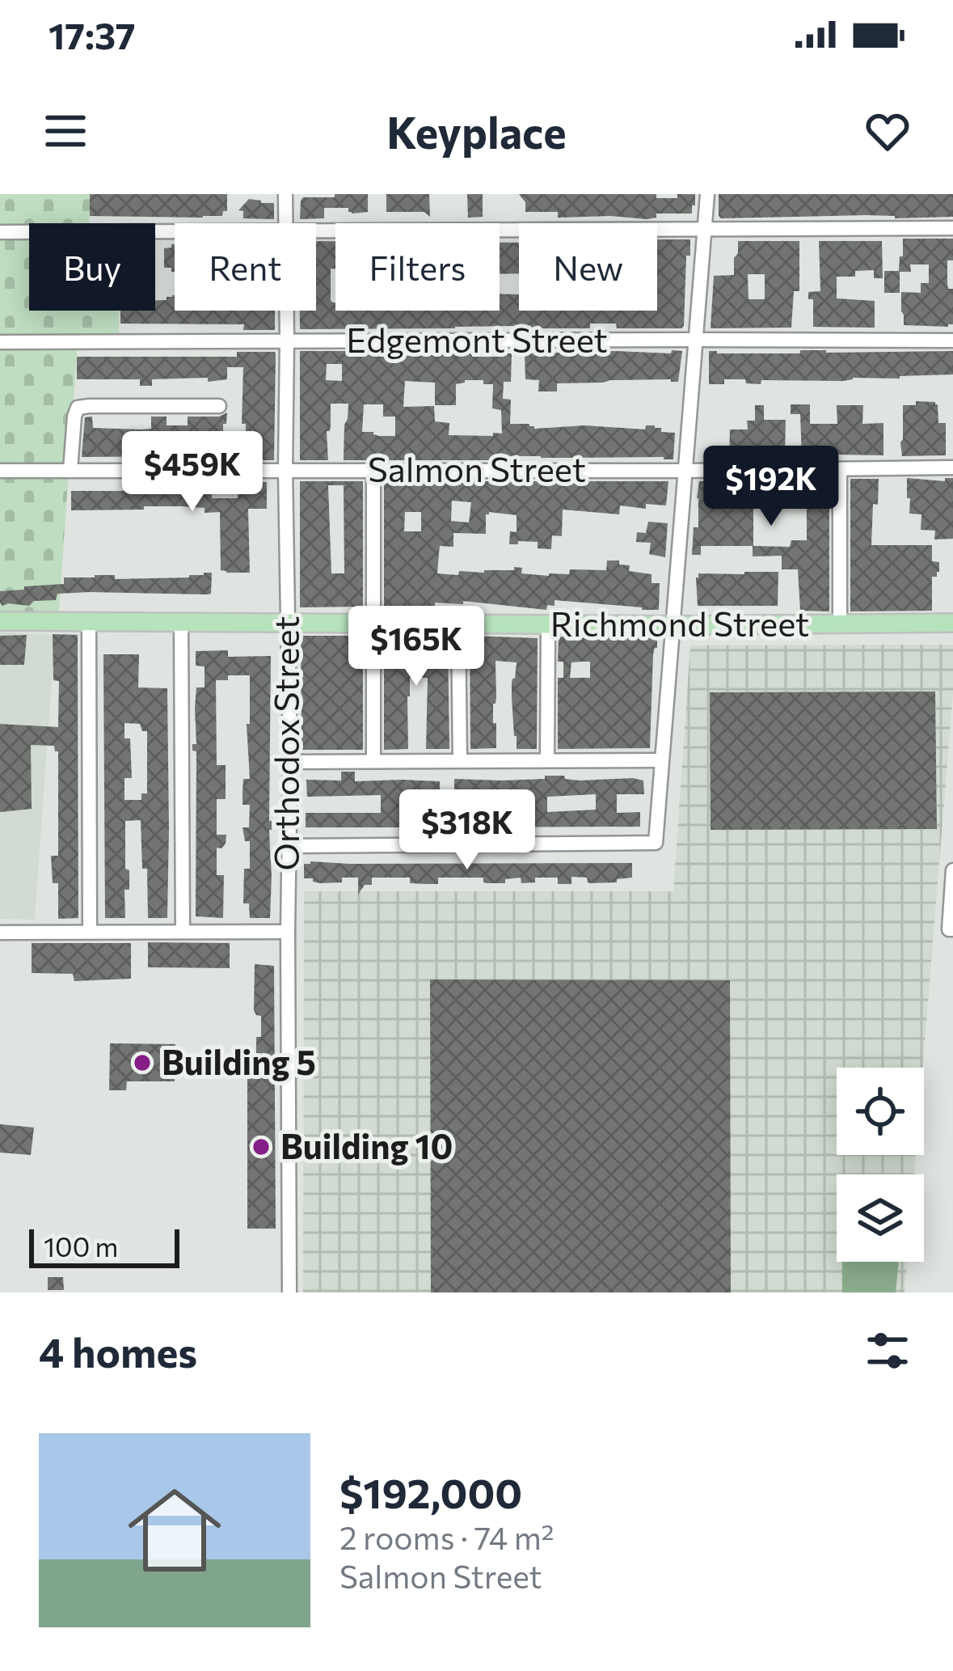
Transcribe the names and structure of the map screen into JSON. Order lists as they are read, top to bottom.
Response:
{
  "streets": {
    "main road": ["Richmond Street"],
    "street": ["Edgemont Street", "Salmon Street", "Orthodox Street"]
  },
  "crossings": [
    ["Edgemont Street", "Orthodox Street"],
    ["Salmon Street", "Orthodox Street"],
    ["Richmond Street", "Orthodox Street"]
  ],
  "places": ["Building 5", "Building 10"],
  "scale_bar": "100 m",
  "page": {
    "status": "17:37",
    "header": "Keyplace",
    "chip": [
      "Buy",
      "Rent",
      "Filters",
      "New"
    ],
    "price": [
      "$459K",
      "$192K",
      "$165K",
      "$318K"
    ],
    "scale": "100 m",
    "heading": "4 homes",
    "list": [
      {
        "name": "$192,000",
        "note": "2 rooms · 74 m² · Salmon Street"
      }
    ]
  }
}
